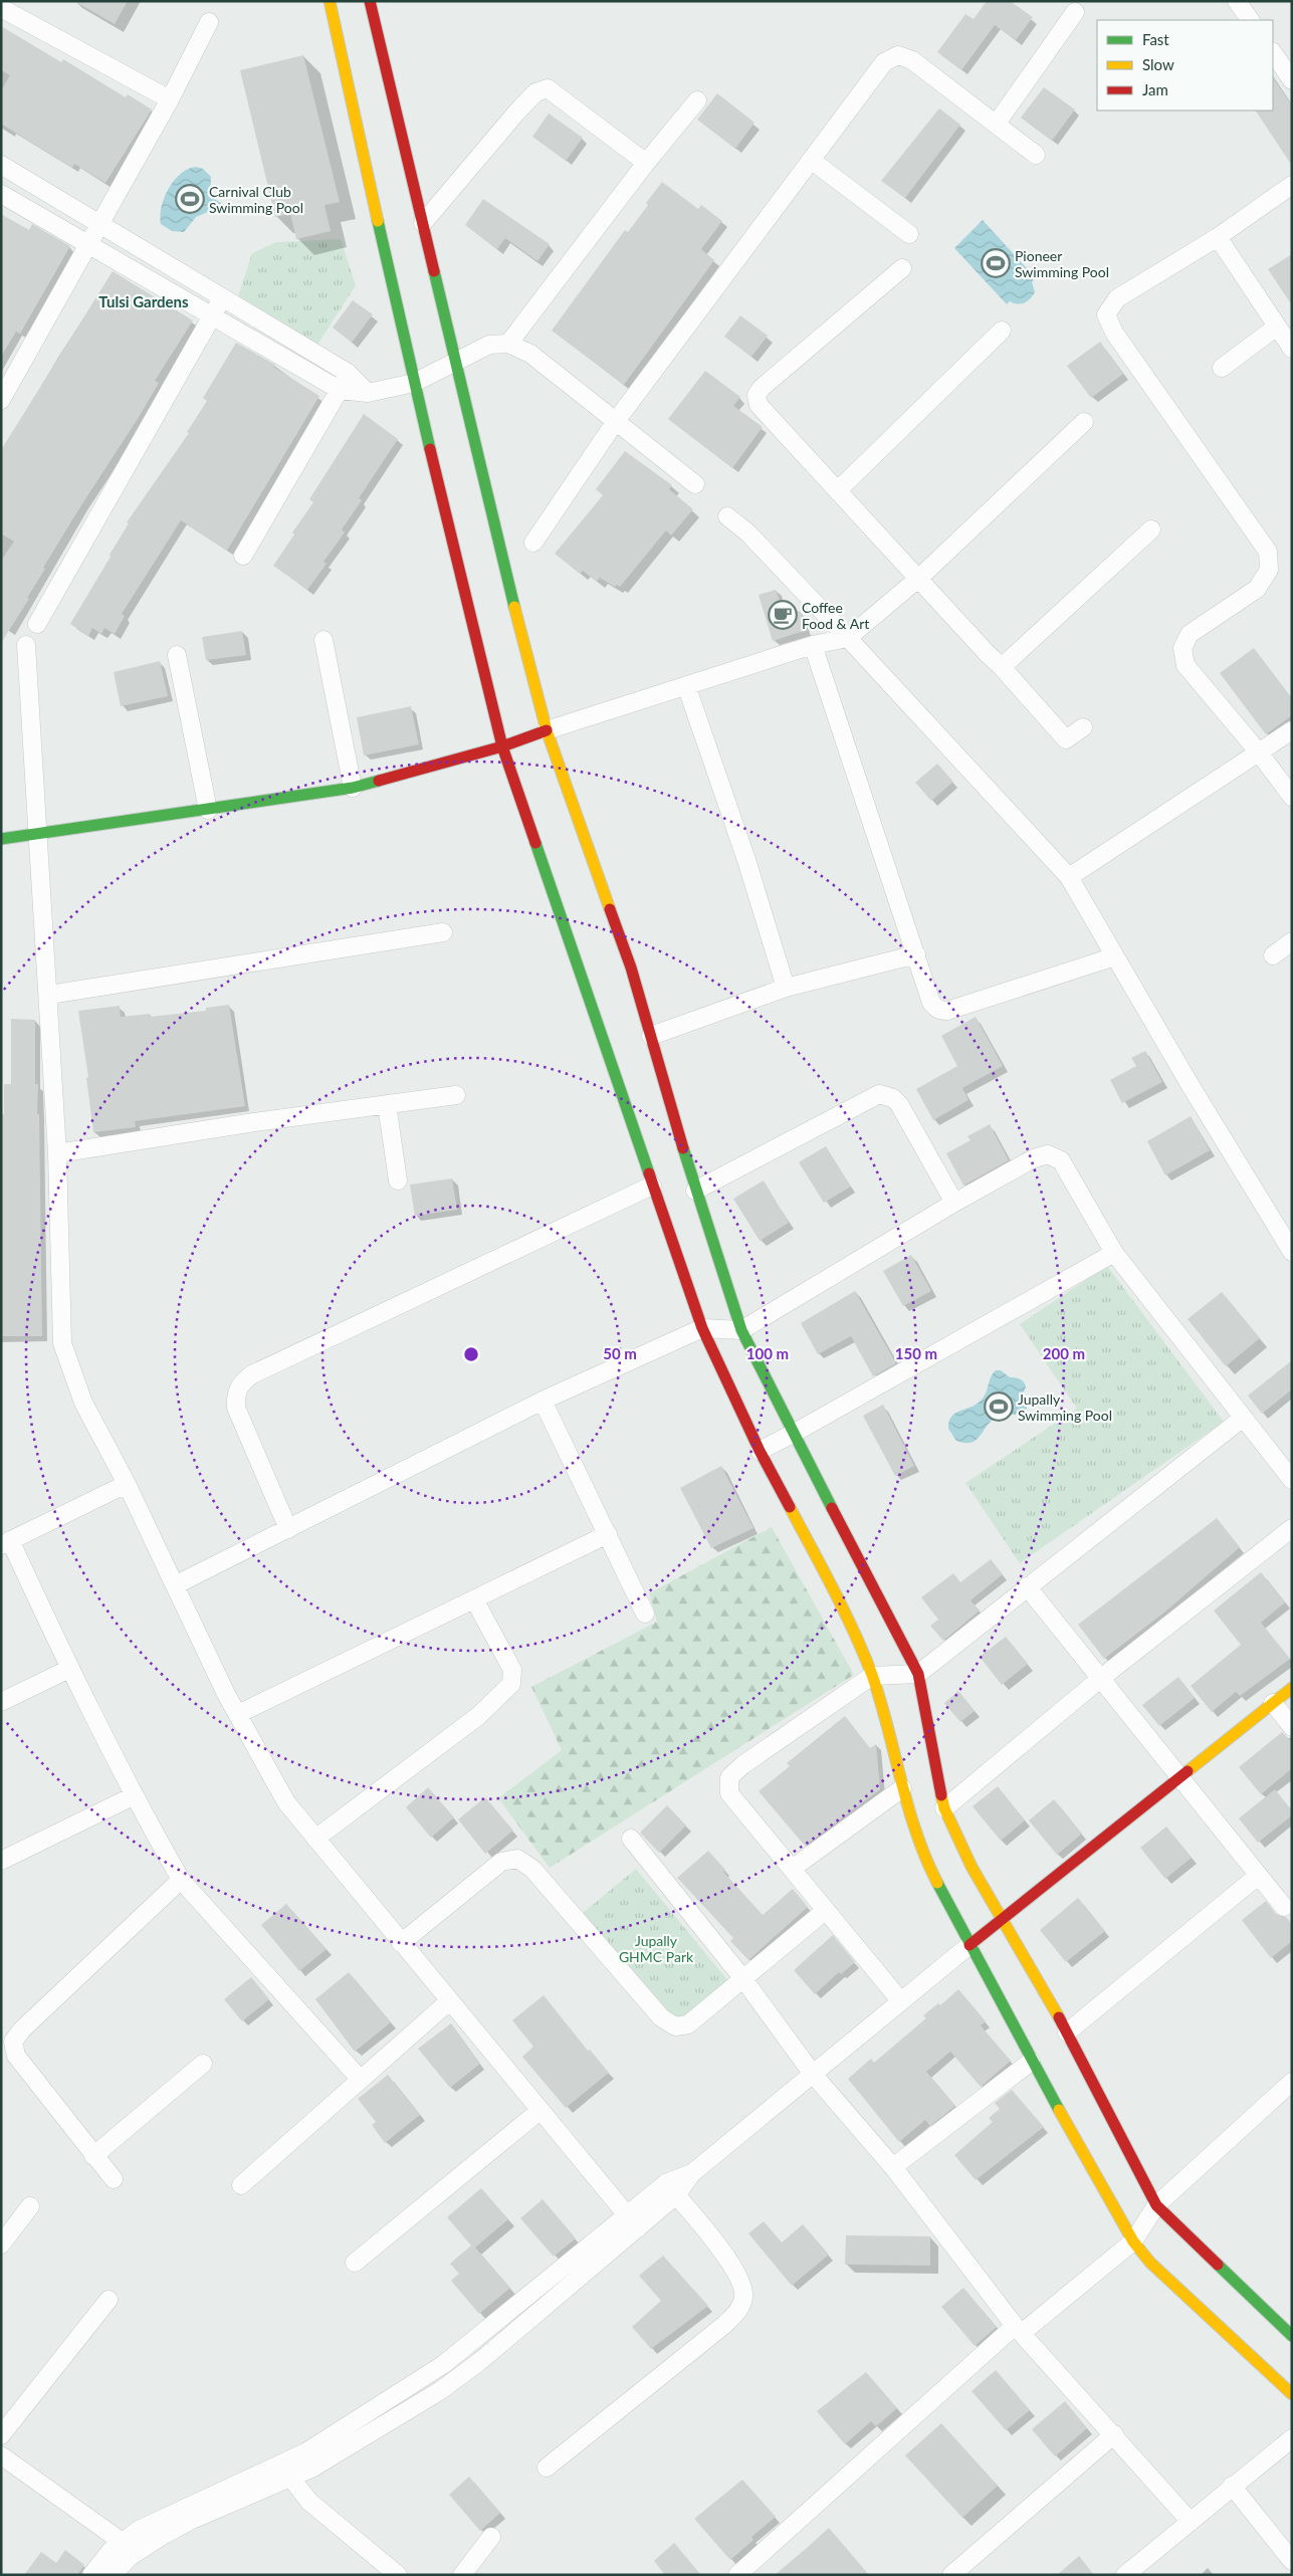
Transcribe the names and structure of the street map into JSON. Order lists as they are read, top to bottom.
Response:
{
  "districts": ["Tulsi Gardens"],
  "parks": ["Jupally GHMC Park"],
  "places": {
    "sports": ["Carnival Club Swimming Pool", "Pioneer Swimming Pool", "Jupally Swimming Pool"],
    "cafe": ["Coffee Food & Art"]
  },
  "legend": ["Fast", "Slow", "Jam"],
  "rings": [
    "50 m",
    "100 m",
    "150 m",
    "200 m"
  ]
}
